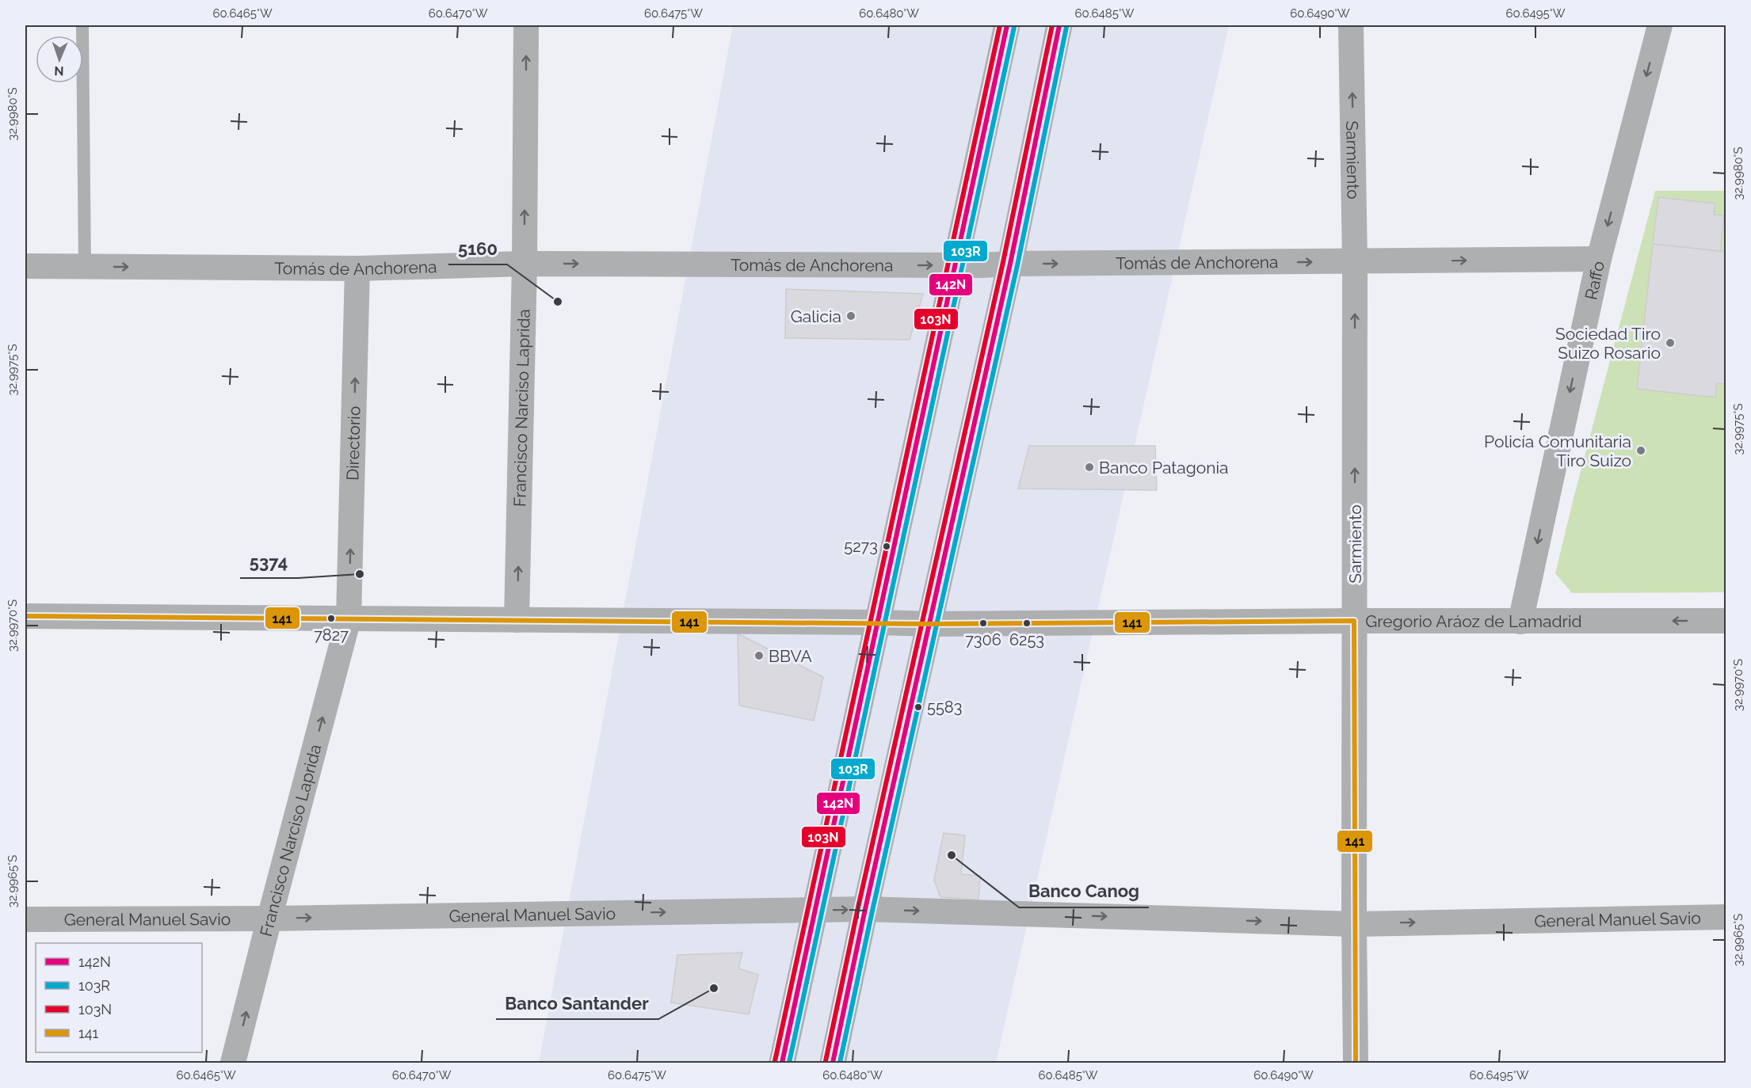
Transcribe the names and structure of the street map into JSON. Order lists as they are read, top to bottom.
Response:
{
  "streets": {
    "street": [
      "Sarmiento",
      "Tomás de Anchorena",
      "Raffo",
      "Francisco Narciso Laprida",
      "Directorio",
      "Gregorio Aráoz de Lamadrid",
      "General Manuel Savio"
    ]
  },
  "crossings": [
    ["Sarmiento", "Tomás de Anchorena"],
    ["Sarmiento", "Gregorio Aráoz de Lamadrid"],
    ["Sarmiento", "General Manuel Savio"],
    ["Tomás de Anchorena", "Raffo"],
    ["Tomás de Anchorena", "Francisco Narciso Laprida"],
    ["Tomás de Anchorena", "Directorio"],
    ["Raffo", "Gregorio Aráoz de Lamadrid"],
    ["Francisco Narciso Laprida", "Directorio"],
    ["Francisco Narciso Laprida", "Gregorio Aráoz de Lamadrid"],
    ["Francisco Narciso Laprida", "General Manuel Savio"],
    ["Directorio", "Gregorio Aráoz de Lamadrid"]
  ],
  "one_way": [
    "Sarmiento",
    "Tomás de Anchorena",
    "Raffo",
    "Francisco Narciso Laprida",
    "Directorio",
    "General Manuel Savio"
  ],
  "places": [
    "5160",
    "Galicia",
    "Sociedad Tiro Suizo Rosario",
    "Policía Comunitaria Tiro Suizo",
    "Banco Patagonia",
    "5273",
    "5374",
    "7827",
    "7306",
    "6253",
    "BBVA",
    "5583",
    "Banco Canog",
    "Banco Santander"
  ],
  "lines": [
    "transit line 142N",
    "transit line 103N",
    "transit line 103R",
    "transit line 141"
  ],
  "legend": [
    "142N",
    "103R",
    "103N",
    "141"
  ],
  "north": "bottom",
  "coordinates": [
    "60.6465°W",
    "60.6470°W",
    "60.6475°W",
    "60.6480°W",
    "60.6485°W",
    "60.6490°W",
    "60.6495°W",
    "32.9980°S",
    "32.9975°S",
    "32.9970°S",
    "32.9965°S"
  ]
}
